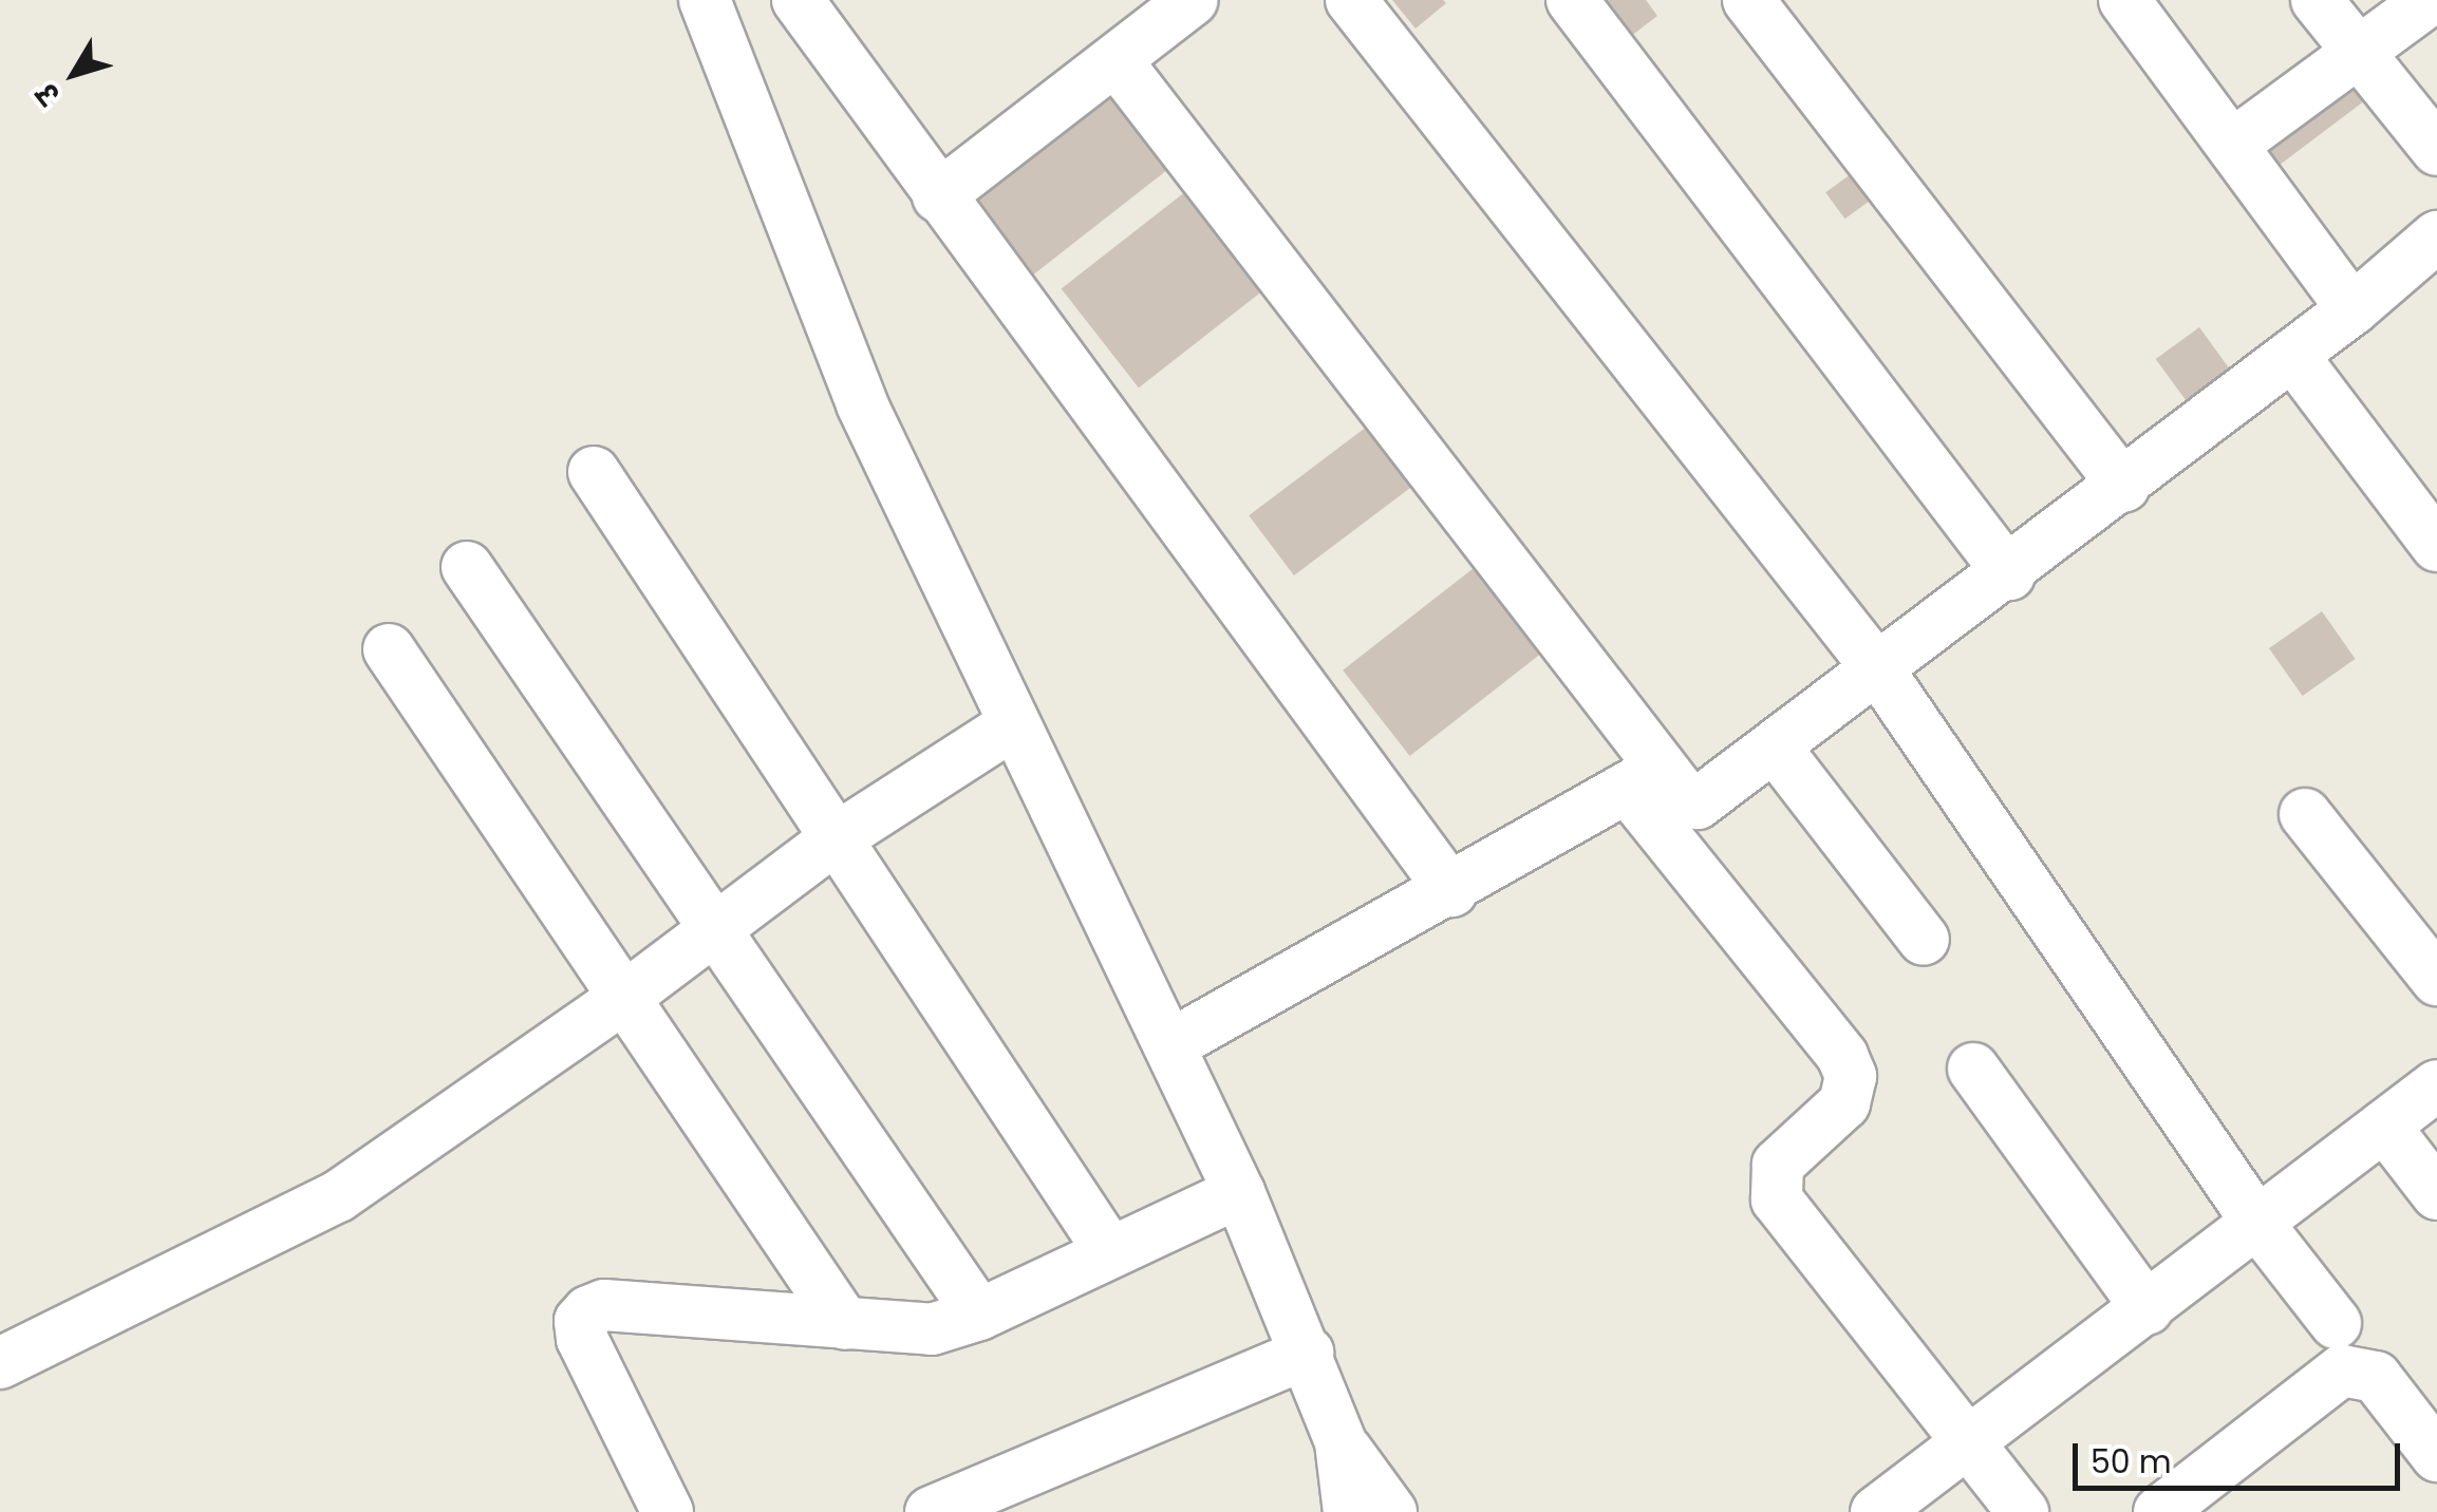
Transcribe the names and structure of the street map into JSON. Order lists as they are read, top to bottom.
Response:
{
  "scale_bar": "50 m",
  "north": "bottom left"
}
